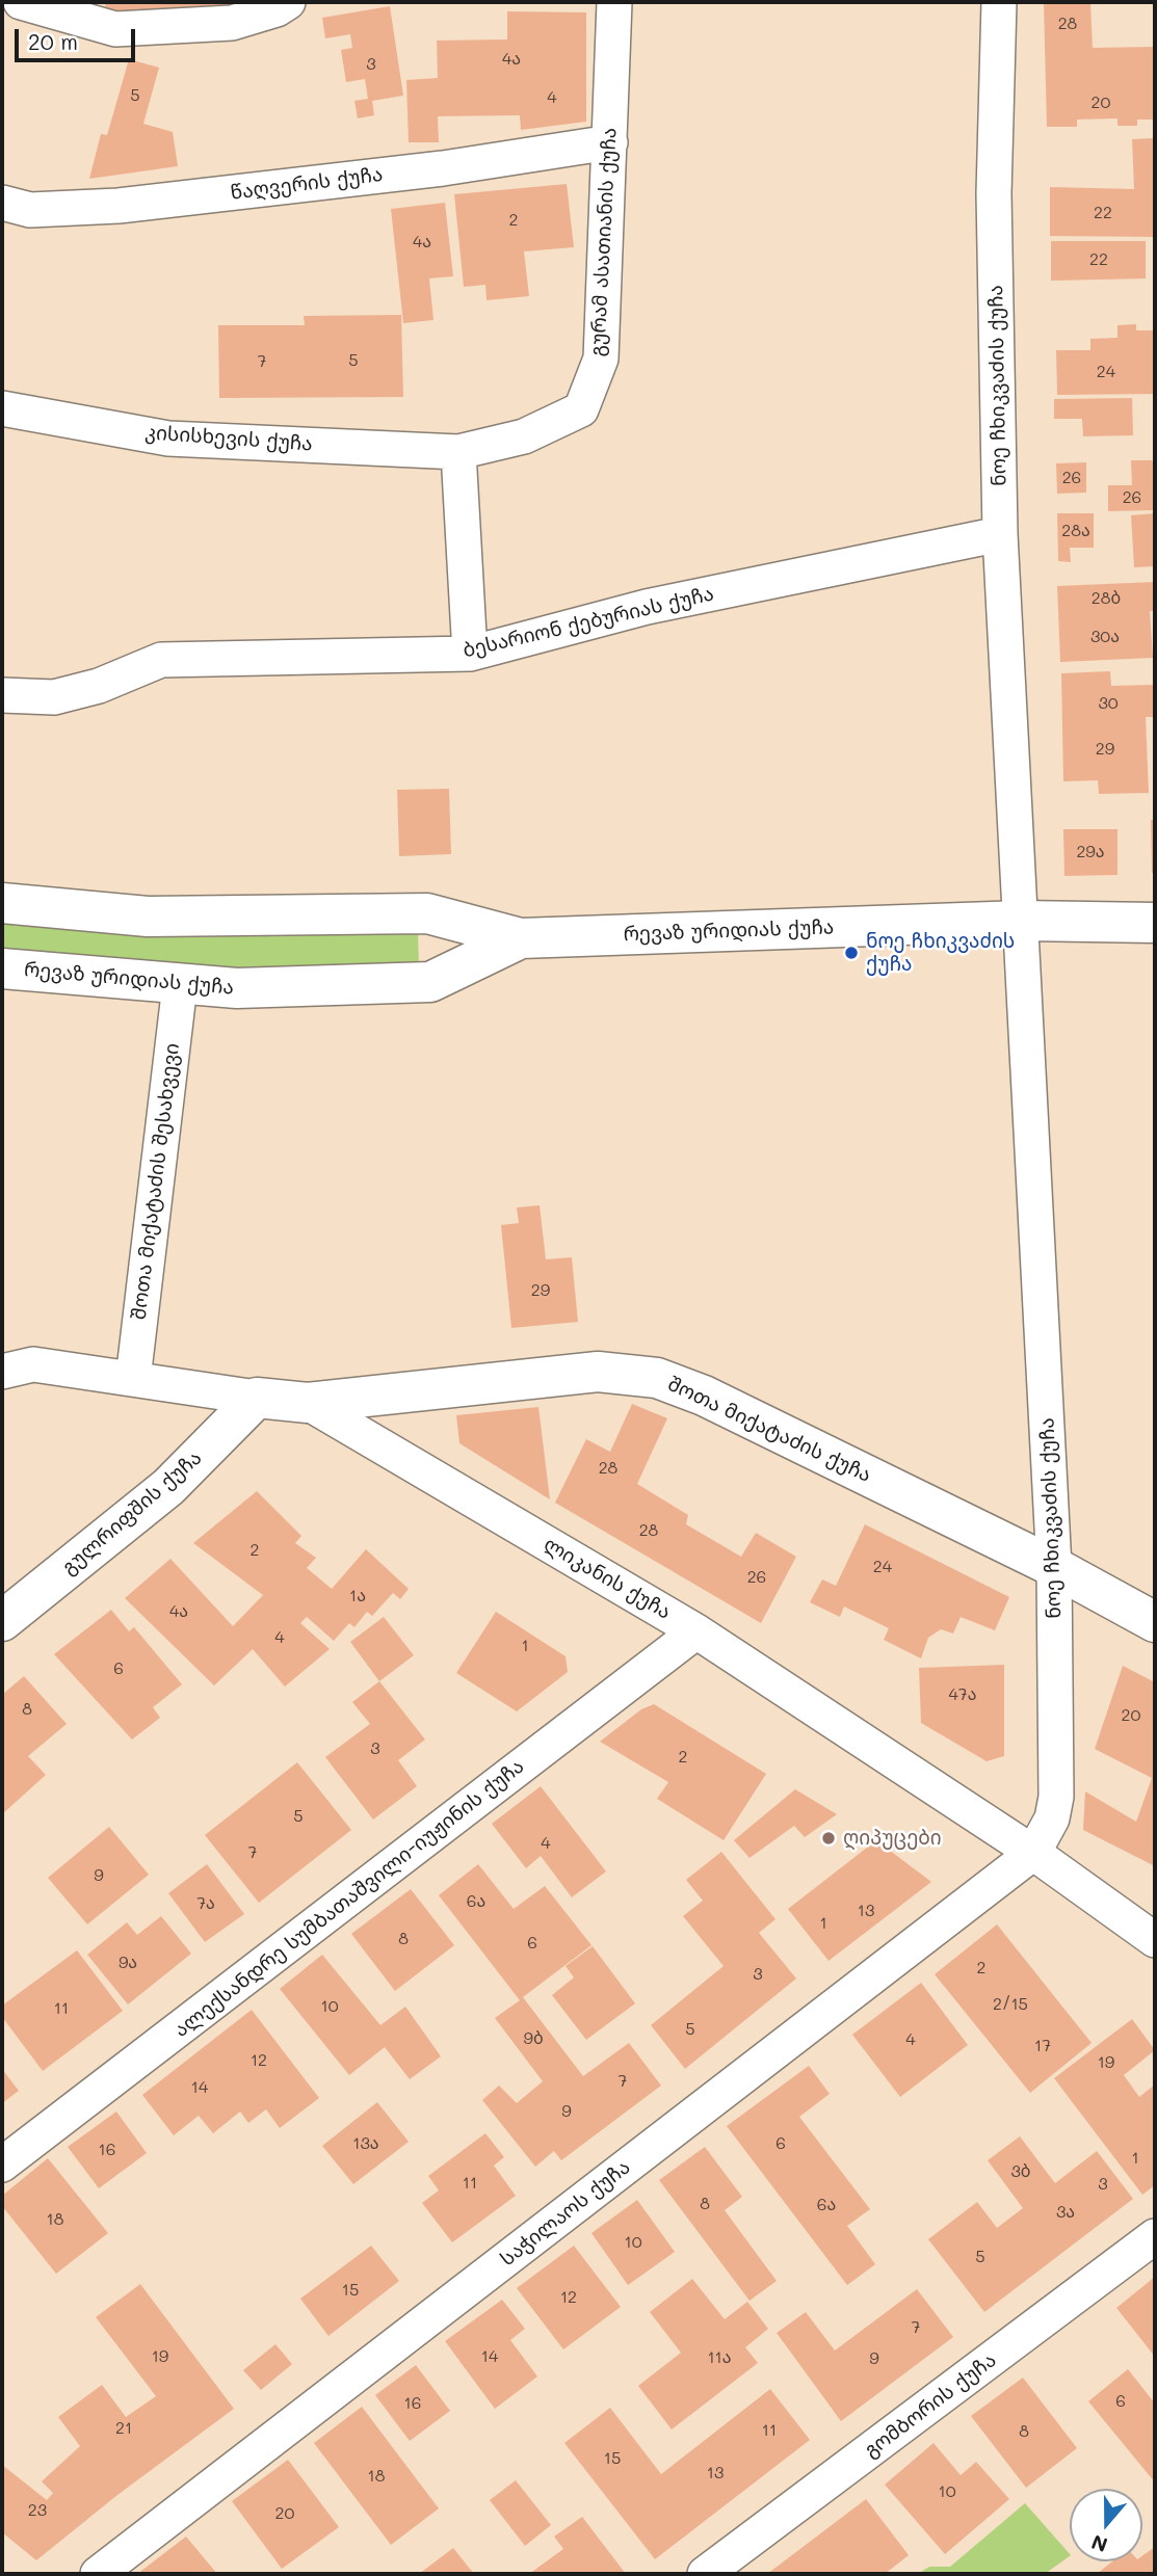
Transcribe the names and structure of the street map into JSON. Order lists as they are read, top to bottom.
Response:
{
  "streets": {
    "street": [
      "წაღვერის ქუჩა",
      "გურამ ასათიანის ქუჩა",
      "ნოე ჩხიკვაძის ქუჩა",
      "კისისხევის ქუჩა",
      "ბესარიონ ქებურიას ქუჩა",
      "რევაზ ურიდიას ქუჩა",
      "შოთა მიქატაძის შესახვევი",
      "შოთა მიქატაძის ქუჩა",
      "გულრიფშის ქუჩა",
      "ლიკანის ქუჩა",
      "ალექსანდრე სუმბათაშვილი-იუჟინის ქუჩა",
      "საჭილაოს ქუჩა",
      "გომბორის ქუჩა"
    ]
  },
  "crossings": [
    ["წაღვერის ქუჩა", "გურამ ასათიანის ქუჩა"],
    ["გურამ ასათიანის ქუჩა", "კისისხევის ქუჩა"],
    ["ნოე ჩხიკვაძის ქუჩა", "ბესარიონ ქებურიას ქუჩა"],
    ["ნოე ჩხიკვაძის ქუჩა", "რევაზ ურიდიას ქუჩა"],
    ["ნოე ჩხიკვაძის ქუჩა", "შოთა მიქატაძის ქუჩა"],
    ["ნოე ჩხიკვაძის ქუჩა", "ლიკანის ქუჩა"],
    ["ნოე ჩხიკვაძის ქუჩა", "საჭილაოს ქუჩა"],
    ["რევაზ ურიდიას ქუჩა", "შოთა მიქატაძის შესახვევი"],
    ["შოთა მიქატაძის შესახვევი", "ლიკანის ქუჩა"],
    ["შოთა მიქატაძის ქუჩა", "ლიკანის ქუჩა"],
    ["გულრიფშის ქუჩა", "ლიკანის ქუჩა"],
    ["ლიკანის ქუჩა", "ალექსანდრე სუმბათაშვილი-იუჟინის ქუჩა"],
    ["ლიკანის ქუჩა", "საჭილაოს ქუჩა"]
  ],
  "places": ["ნოე ჩხიკვაძის ქუჩა", "ღიპუცები"],
  "house_numbers": [
    "28",
    "4ა",
    "3",
    "5",
    "4",
    "20",
    "22",
    "2",
    "4ა",
    "22",
    "5",
    "7",
    "24",
    "26",
    "26",
    "28ა",
    "28ბ",
    "30ა",
    "30",
    "29",
    "29ა",
    "29",
    "28",
    "28",
    "2",
    "24",
    "26",
    "1ა",
    "4ა",
    "4",
    "1",
    "6",
    "47ა",
    "8",
    "20",
    "3",
    "2",
    "5",
    "4",
    "7",
    "9",
    "6ა",
    "7ა",
    "13",
    "1",
    "8",
    "6",
    "9ა",
    "2",
    "3",
    "2/15",
    "10",
    "11",
    "5",
    "9ბ",
    "4",
    "17",
    "12",
    "19",
    "7",
    "14",
    "9",
    "13ა",
    "6",
    "16",
    "1",
    "3ბ",
    "11",
    "3",
    "8",
    "6ა",
    "3ა",
    "18",
    "10",
    "5",
    "15",
    "12",
    "7",
    "19",
    "14",
    "11ა",
    "9",
    "6",
    "16",
    "21",
    "11",
    "8",
    "15",
    "13",
    "18",
    "10",
    "23",
    "20"
  ],
  "scale_bar": "20 m",
  "north": "bottom"
}
